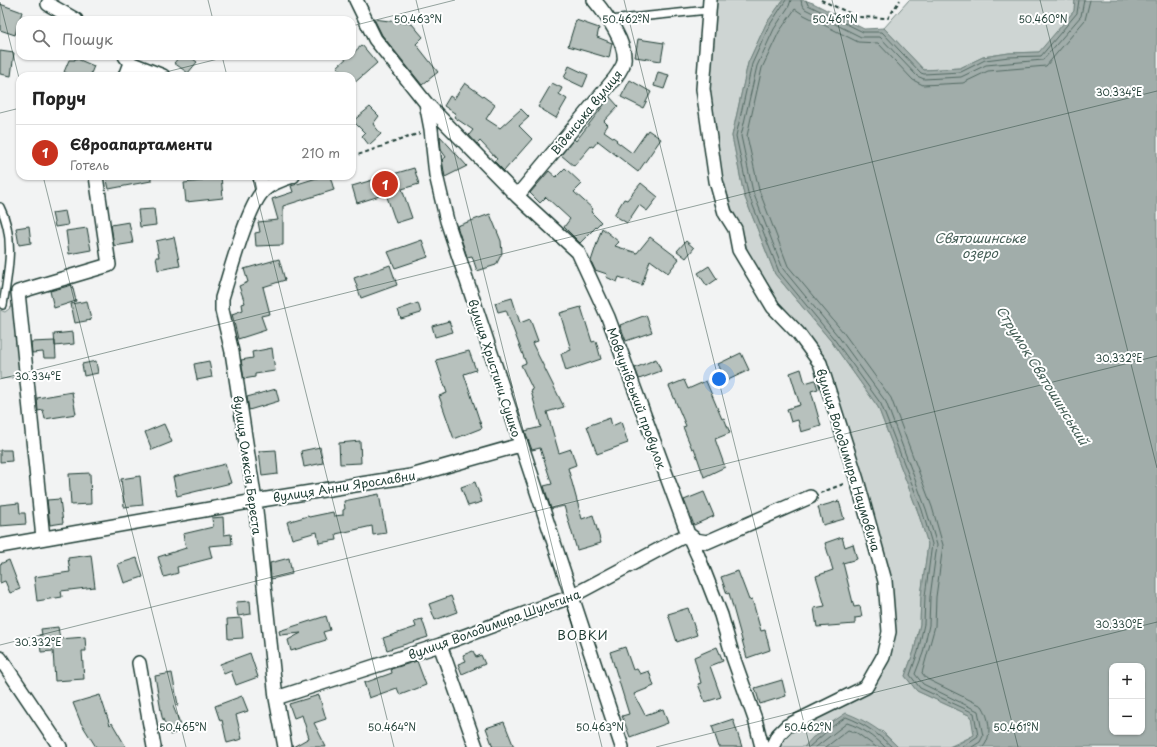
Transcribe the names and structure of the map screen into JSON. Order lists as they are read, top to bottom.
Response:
{
  "streets": {
    "street": [
      "Віденська вулиця",
      "вулиця Христини Сушко",
      "Мовчунівський провулок",
      "вулиця Володимира Наумовича",
      "вулиця Олексія Береста",
      "вулиця Анни Ярославни",
      "вулиця Володимира Шульгина"
    ]
  },
  "crossings": [
    ["Віденська вулиця", "Мовчунівський провулок"],
    ["вулиця Христини Сушко", "Мовчунівський провулок"],
    ["вулиця Христини Сушко", "вулиця Анни Ярославни"],
    ["вулиця Христини Сушко", "вулиця Володимира Шульгина"],
    ["Мовчунівський провулок", "вулиця Володимира Шульгина"],
    ["вулиця Олексія Береста", "вулиця Анни Ярославни"],
    ["вулиця Олексія Береста", "вулиця Володимира Шульгина"]
  ],
  "districts": ["ВОВКИ"],
  "water": ["Святошинське озеро", "Струмок Святошинський"],
  "page": {
    "search": "Пошук",
    "heading": "Поруч",
    "list": [
      {
        "mark": "1",
        "name": "Євроапартаменти",
        "note": "Готель",
        "value": "210 m"
      }
    ],
    "pins": "1",
    "map_buttons": ["+", "−"]
  },
  "coordinates": [
    "50.462°N",
    "50.461°N",
    "50.463°N",
    "50.460°N",
    "30.334°E",
    "30.332°E",
    "30.330°E",
    "50.465°N",
    "50.464°N"
  ]
}
